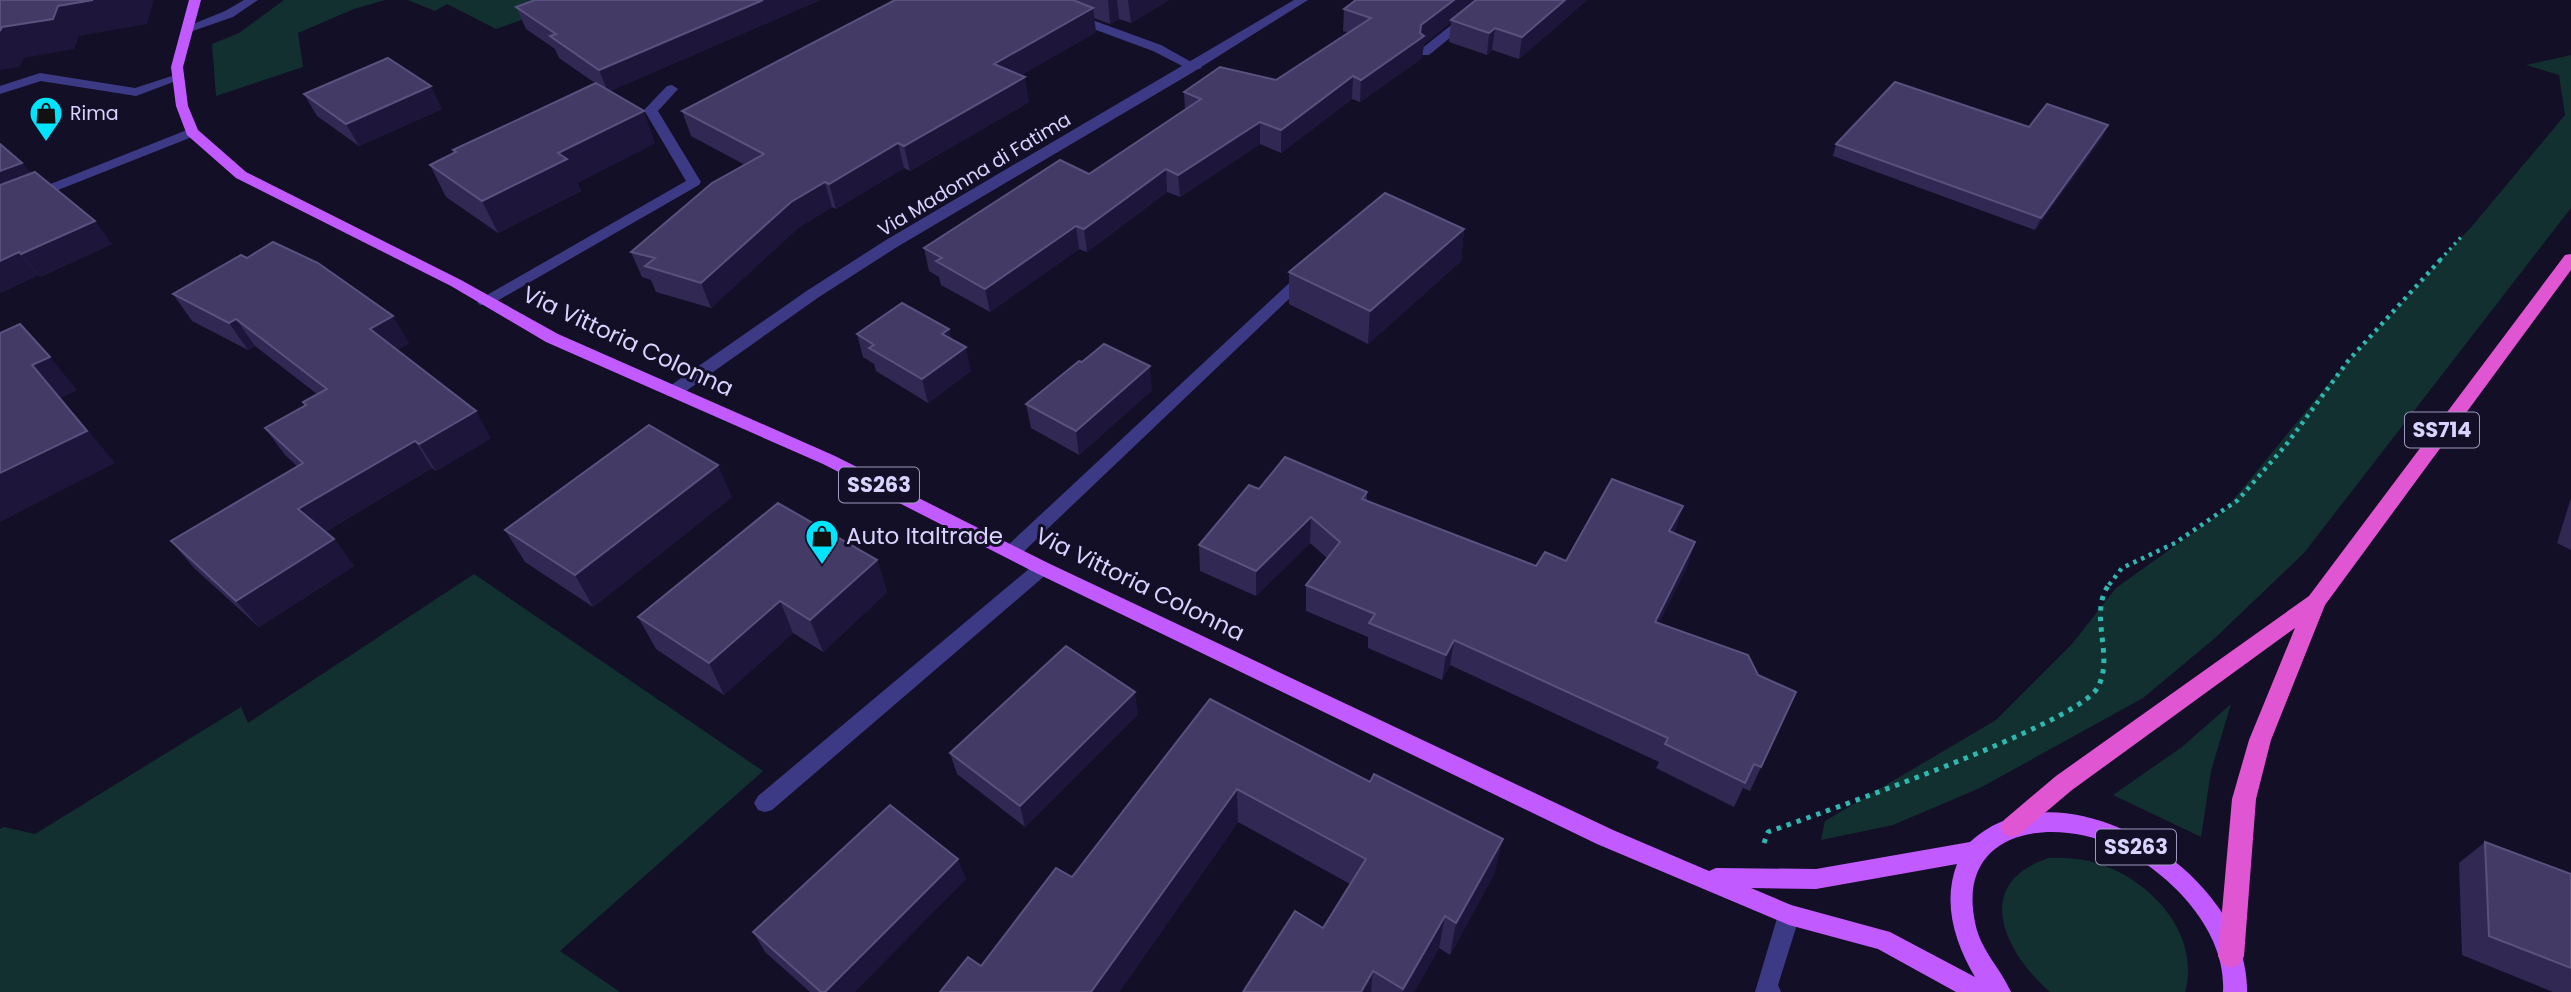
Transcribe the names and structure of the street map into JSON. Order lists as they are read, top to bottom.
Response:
{
  "streets": {
    "highway": ["SS714"],
    "main road": ["Via Vittoria Colonna", "SS263"],
    "street": ["Via Madonna di Fatima"]
  },
  "crossings": [
    ["Via Madonna di Fatima", "Via Vittoria Colonna"],
    ["Via Vittoria Colonna", "SS263"],
    ["SS714", "SS263"]
  ],
  "places": {
    "shop": ["Rima", "Auto Italtrade"]
  }
}
